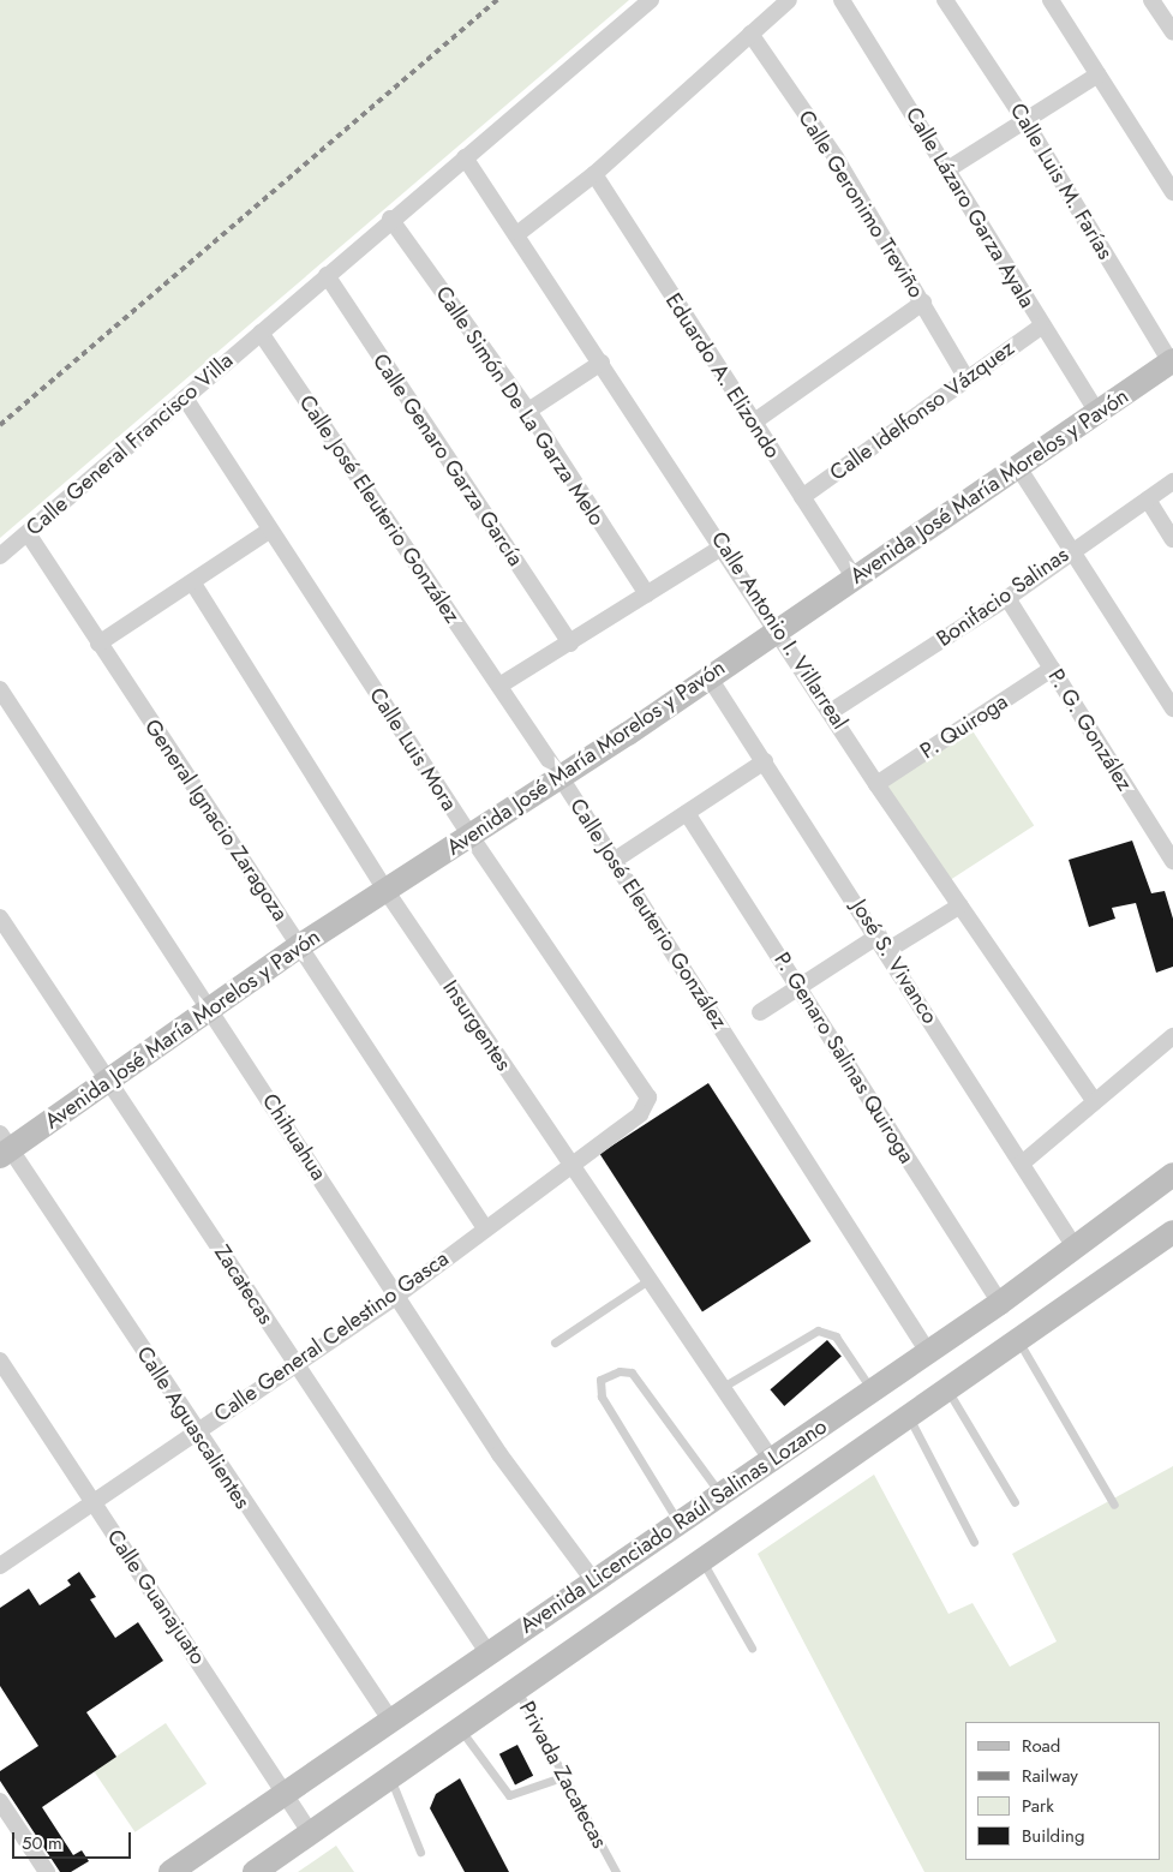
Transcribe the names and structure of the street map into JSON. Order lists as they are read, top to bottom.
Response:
{
  "streets": {
    "main road": ["Avenida José María Morelos y Pavón", "Avenida Licenciado Raúl Salinas Lozano"],
    "street": [
      "Calle Luis M. Farías",
      "Calle Geronimo Treviño",
      "Calle Lázaro Garza Ayala",
      "Eduardo A. Elizondo",
      "Calle Simón De La Garza Melo",
      "Calle Idelfonso Vázquez",
      "Calle General Francisco Villa",
      "Calle Genaro Garza García",
      "Calle José Eleuterio González",
      "Bonifacio Salinas",
      "Calle Antonio I. Villarreal",
      "P. Quiroga",
      "P. G. González",
      "Calle Luis Mora",
      "General Ignacio Zaragoza",
      "José S. Vivanco",
      "Insurgentes",
      "P. Genaro Salinas Quiroga",
      "Chihuahua",
      "Zacatecas",
      "Calle General Celestino Gasca",
      "Calle Aguascalientes",
      "Calle Guanajuato"
    ],
    "lane": ["Privada Zacatecas"]
  },
  "crossings": [
    ["Calle Luis M. Farías", "Avenida José María Morelos y Pavón"],
    ["Calle Geronimo Treviño", "Calle Idelfonso Vázquez"],
    ["Calle Lázaro Garza Ayala", "Calle Idelfonso Vázquez"],
    ["Calle Lázaro Garza Ayala", "Avenida José María Morelos y Pavón"],
    ["Eduardo A. Elizondo", "Calle Idelfonso Vázquez"],
    ["Eduardo A. Elizondo", "Avenida José María Morelos y Pavón"],
    ["Calle Simón De La Garza Melo", "Calle General Francisco Villa"],
    ["Calle General Francisco Villa", "Calle Genaro Garza García"],
    ["Calle General Francisco Villa", "Calle José Eleuterio González"],
    ["Calle General Francisco Villa", "Calle Antonio I. Villarreal"],
    ["Calle General Francisco Villa", "Calle Luis Mora"],
    ["Calle General Francisco Villa", "General Ignacio Zaragoza"],
    ["Avenida José María Morelos y Pavón", "Calle José Eleuterio González"],
    ["Avenida José María Morelos y Pavón", "Calle Antonio I. Villarreal"],
    ["Avenida José María Morelos y Pavón", "Calle Luis Mora"],
    ["Avenida José María Morelos y Pavón", "General Ignacio Zaragoza"],
    ["Avenida José María Morelos y Pavón", "José S. Vivanco"],
    ["Avenida José María Morelos y Pavón", "Insurgentes"],
    ["Avenida José María Morelos y Pavón", "Chihuahua"],
    ["Avenida José María Morelos y Pavón", "Zacatecas"],
    ["Avenida José María Morelos y Pavón", "Calle Aguascalientes"],
    ["Calle José Eleuterio González", "Avenida Licenciado Raúl Salinas Lozano"],
    ["Bonifacio Salinas", "Calle Antonio I. Villarreal"],
    ["Bonifacio Salinas", "P. G. González"],
    ["Calle Antonio I. Villarreal", "P. Quiroga"],
    ["P. Quiroga", "P. G. González"],
    ["Calle Luis Mora", "Calle General Celestino Gasca"],
    ["General Ignacio Zaragoza", "Calle General Celestino Gasca"],
    ["José S. Vivanco", "Avenida Licenciado Raúl Salinas Lozano"],
    ["Insurgentes", "Calle General Celestino Gasca"],
    ["Insurgentes", "Avenida Licenciado Raúl Salinas Lozano"],
    ["P. Genaro Salinas Quiroga", "Avenida Licenciado Raúl Salinas Lozano"],
    ["Chihuahua", "Calle General Celestino Gasca"],
    ["Chihuahua", "Avenida Licenciado Raúl Salinas Lozano"],
    ["Zacatecas", "Calle General Celestino Gasca"],
    ["Zacatecas", "Avenida Licenciado Raúl Salinas Lozano"],
    ["Calle General Celestino Gasca", "Calle Aguascalientes"],
    ["Calle General Celestino Gasca", "Calle Guanajuato"],
    ["Calle Aguascalientes", "Avenida Licenciado Raúl Salinas Lozano"],
    ["Avenida Licenciado Raúl Salinas Lozano", "Calle Guanajuato"],
    ["Avenida Licenciado Raúl Salinas Lozano", "Privada Zacatecas"]
  ],
  "legend": [
    "Road",
    "Railway",
    "Park",
    "Building"
  ],
  "scale_bar": "50 m"
}
